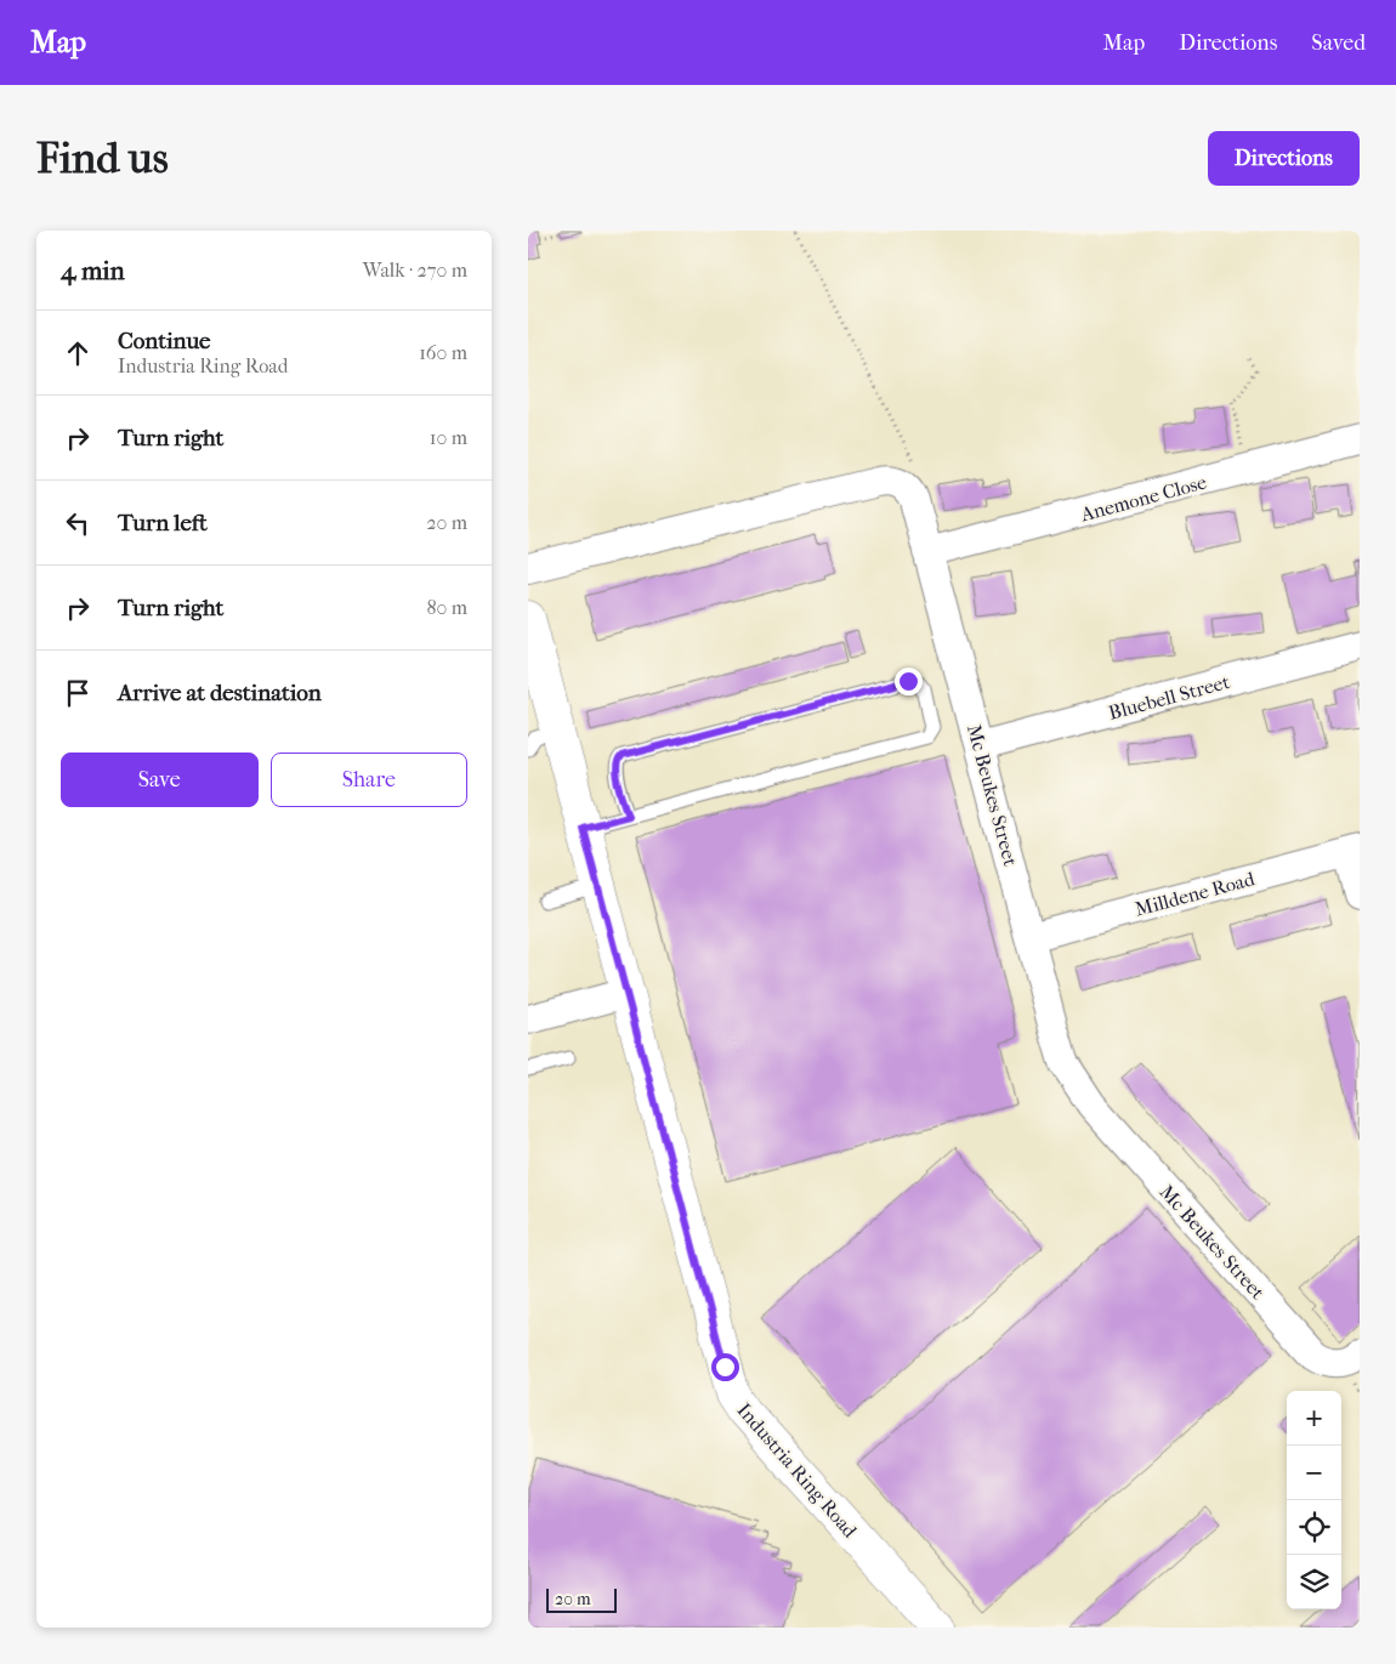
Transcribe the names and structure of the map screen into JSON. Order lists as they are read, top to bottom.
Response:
{
  "streets": {
    "street": [
      "Anemone Close",
      "Bluebell Street",
      "Mc Beukes Street",
      "Milldene Road",
      "Industria Ring Road"
    ]
  },
  "crossings": [
    ["Anemone Close", "Mc Beukes Street"],
    ["Bluebell Street", "Mc Beukes Street"],
    ["Mc Beukes Street", "Milldene Road"]
  ],
  "scale_bar": "20 m",
  "page": {
    "header": "Map",
    "nav": ["Map", "Directions", "Saved"],
    "buttons": [
      "Directions",
      ["Save", "Share"]
    ],
    "title": "Find us",
    "heading": ["4 min", "Walk · 270 m"],
    "list": [
      ["Continue", "Industria Ring Road", "160 m"],
      ["Turn right", "10 m"],
      ["Turn left", "20 m"],
      ["Turn right", "80 m"],
      "Arrive at destination"
    ],
    "map_buttons": ["+", "−"],
    "scale": "20 m"
  }
}
